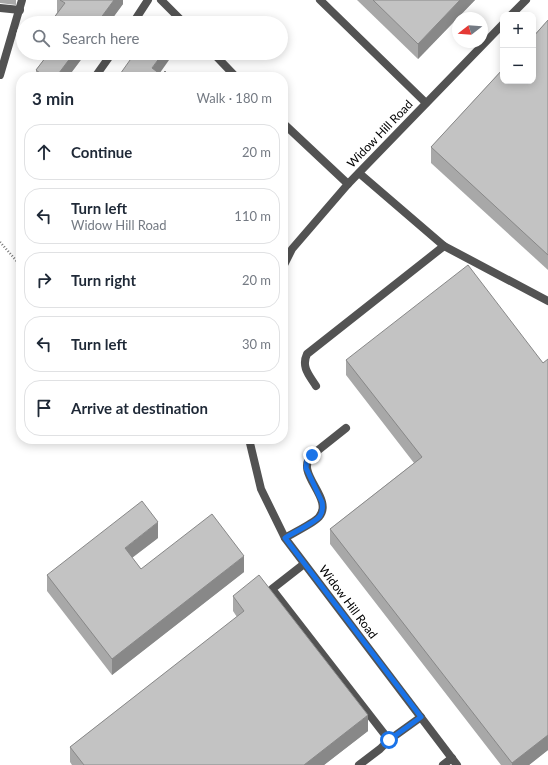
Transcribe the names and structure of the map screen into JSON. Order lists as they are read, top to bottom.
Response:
{
  "streets": {
    "street": ["Widow Hill Road"]
  },
  "north": "left",
  "page": {
    "map_buttons": ["+", "−"],
    "search": "Search here",
    "heading": ["3 min", "Walk · 180 m"],
    "list": [
      ["Continue", "20 m"],
      ["Turn left", "Widow Hill Road", "110 m"],
      ["Turn right", "20 m"],
      ["Turn left", "30 m"],
      "Arrive at destination"
    ]
  }
}
